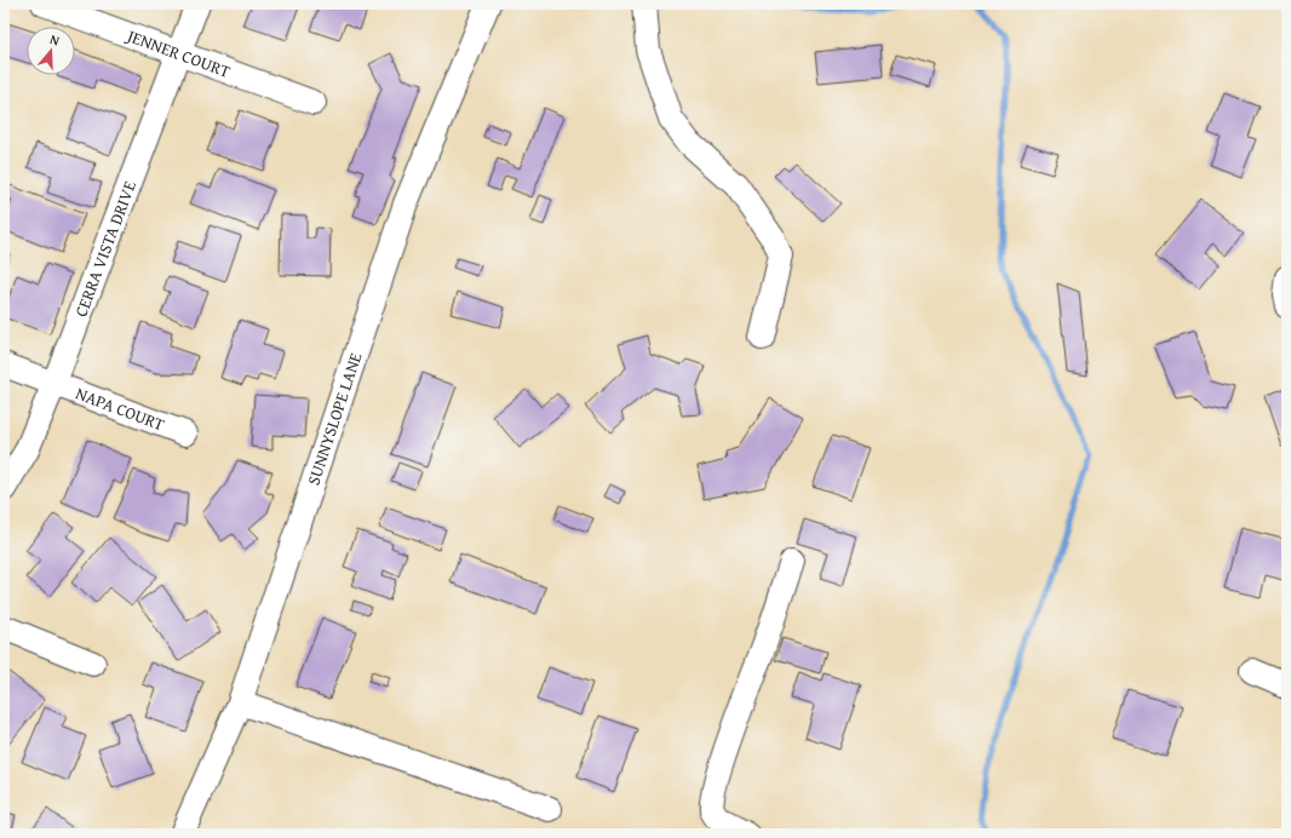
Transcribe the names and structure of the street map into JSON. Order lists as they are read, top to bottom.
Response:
{
  "streets": {
    "street": [
      "JENNER COURT",
      "CERRA VISTA DRIVE",
      "NAPA COURT",
      "SUNNYSLOPE LANE"
    ]
  },
  "crossings": [
    ["JENNER COURT", "CERRA VISTA DRIVE"],
    ["CERRA VISTA DRIVE", "NAPA COURT"]
  ],
  "north": "top"
}
